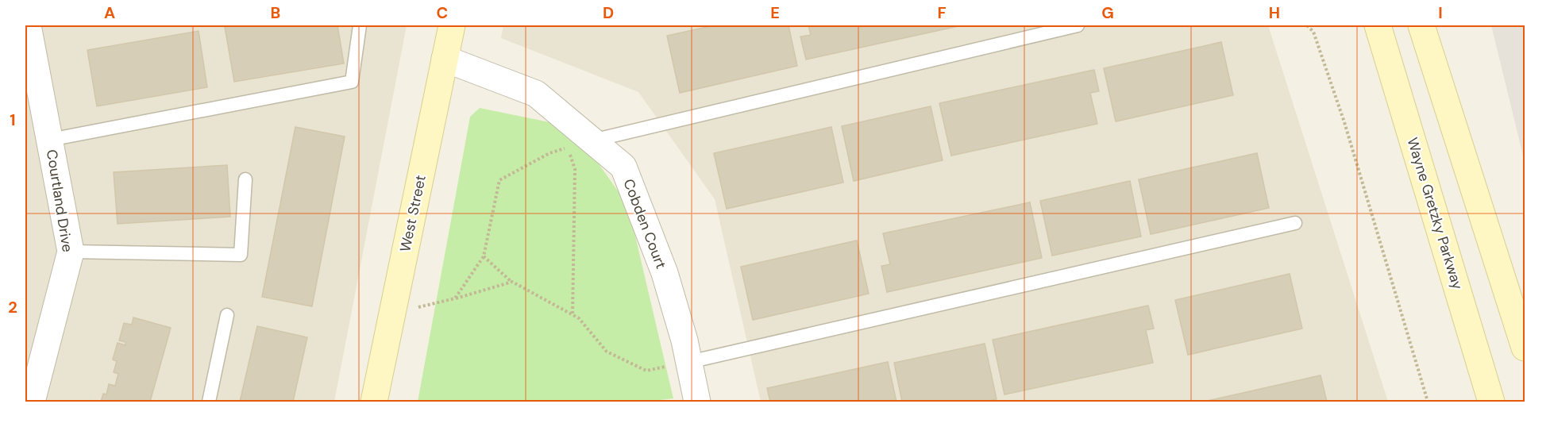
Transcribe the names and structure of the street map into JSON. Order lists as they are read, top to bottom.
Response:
{
  "streets": {
    "main road": ["West Street", "Wayne Gretzky Parkway"],
    "street": ["Courtland Drive", "Cobden Court"]
  },
  "crossings": [
    ["West Street", "Cobden Court"]
  ],
  "grid": {
    "columns": [
      "A",
      "B",
      "C",
      "D",
      "E",
      "F",
      "G",
      "H",
      "I"
    ],
    "rows": ["1", "2"]
  }
}
